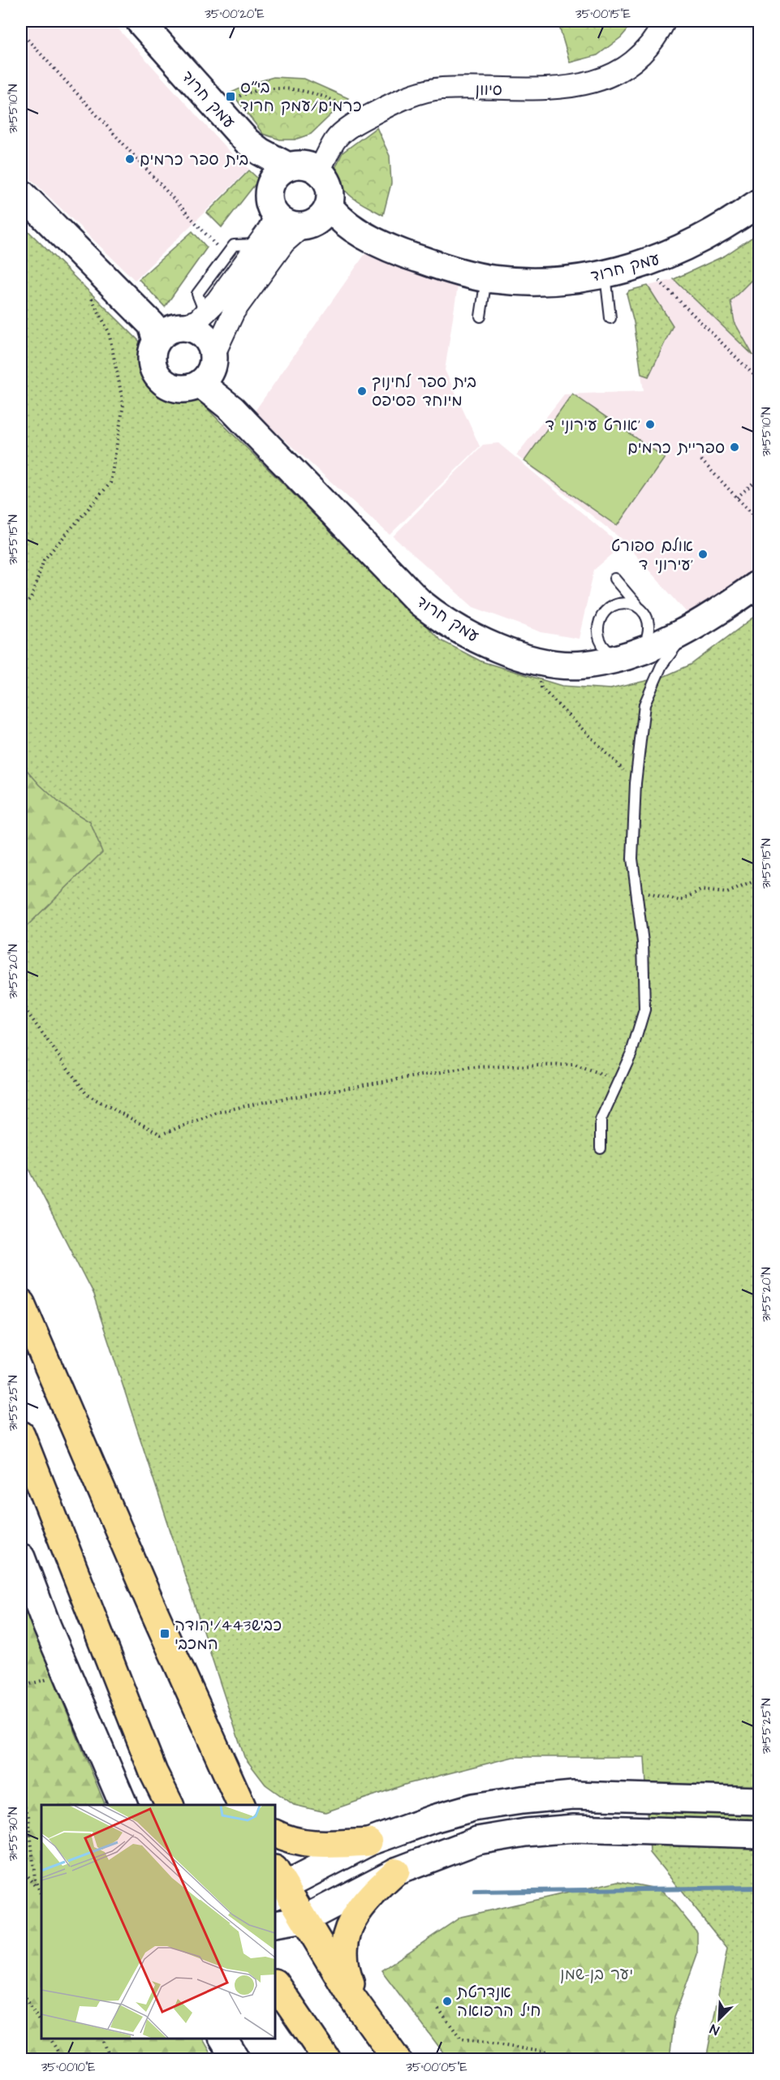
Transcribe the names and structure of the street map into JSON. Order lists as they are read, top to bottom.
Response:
{
  "streets": {
    "street": ["סיוון", "עמק חרוד"]
  },
  "crossings": [
    ["סיוון", "עמק חרוד"]
  ],
  "parks": ["יער בן-שמן"],
  "places": {
    "transit": ["בי״ס כרמים/עמק חרוד", "כביש443/יהודה המכבי"],
    "other": [
      "בית ספר כרמים",
      "בית ספר לחינוך מיוחד פסיפס",
      "אורט עירוני ד'",
      "ספריית כרמים",
      "אולם ספורט עירוני ד'",
      "אנדרטת חיל הרפואה"
    ]
  },
  "north": "bottom left",
  "coordinates": [
    "35°00'20\"E",
    "35°00'15\"E",
    "31°55'10\"N",
    "31°55'15\"N",
    "31°55'20\"N",
    "31°55'25\"N",
    "31°55'30\"N",
    "35°00'10\"E",
    "35°00'05\"E"
  ]
}
